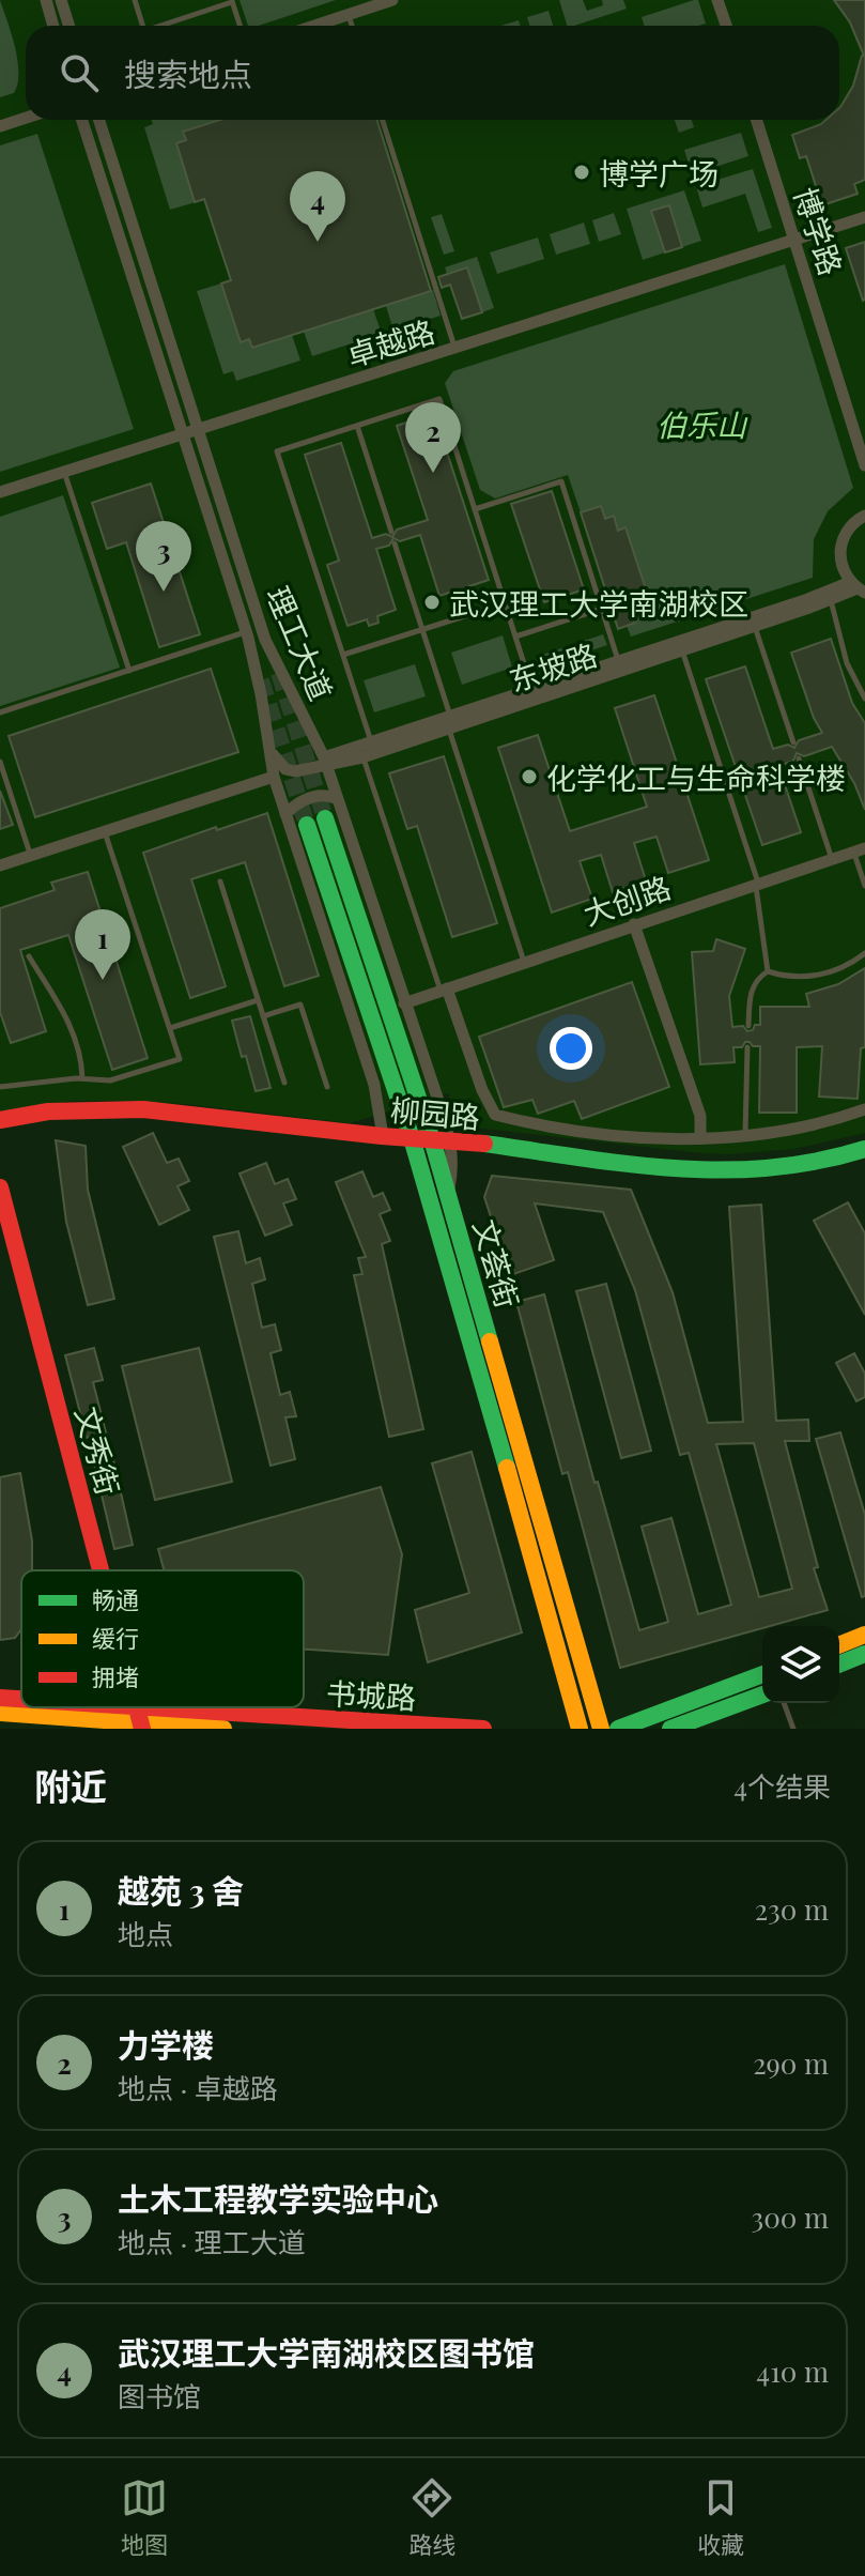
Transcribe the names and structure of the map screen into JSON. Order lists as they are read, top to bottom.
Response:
{
  "streets": {
    "main road": [
      "柳园路",
      "文荟街",
      "文秀街",
      "书城路"
    ],
    "street": [
      "博学路",
      "卓越路",
      "理工大道",
      "东坡路",
      "大创路"
    ]
  },
  "crossings": [
    ["博学路", "卓越路"],
    ["卓越路", "理工大道"],
    ["理工大道", "东坡路"],
    ["理工大道", "大创路"],
    ["理工大道", "柳园路"],
    ["理工大道", "文荟街"],
    ["柳园路", "文荟街"]
  ],
  "parks": ["伯乐山"],
  "places": ["博学广场", "武汉理工大学南湖校区", "化学化工与生命科学楼"],
  "legend": ["畅通", "缓行", "拥堵"],
  "page": {
    "search": "搜索地点",
    "pins": [
      "4",
      "2",
      "3",
      "1"
    ],
    "heading": ["附近", "4个结果"],
    "list": [
      {
        "mark": "1",
        "name": "越苑 3 舍",
        "note": "地点",
        "value": "230 m"
      },
      {
        "mark": "2",
        "name": "力学楼",
        "note": "地点 · 卓越路",
        "value": "290 m"
      },
      {
        "mark": "3",
        "name": "土木工程教学实验中心",
        "note": "地点 · 理工大道",
        "value": "300 m"
      },
      {
        "mark": "4",
        "name": "武汉理工大学南湖校区图书馆",
        "note": "图书馆",
        "value": "410 m"
      }
    ],
    "nav": ["地图", "路线", "收藏"]
  }
}
